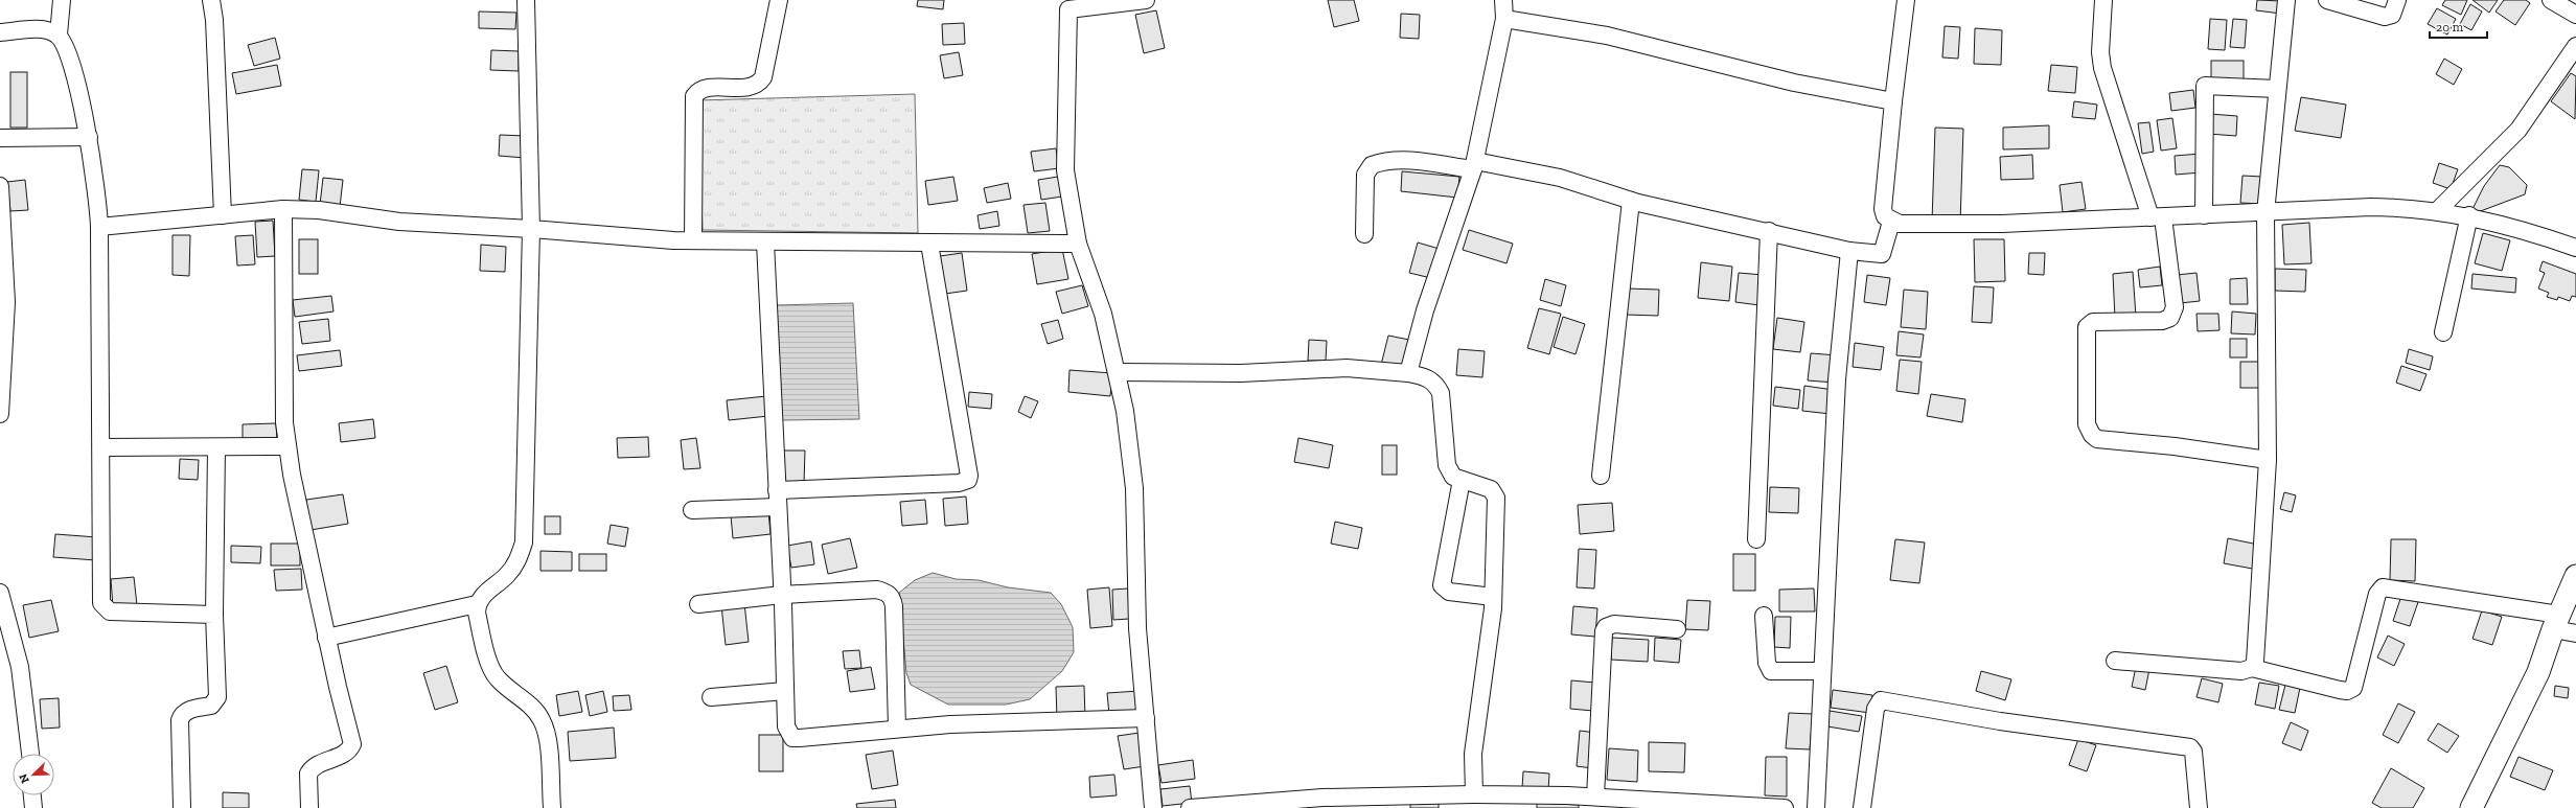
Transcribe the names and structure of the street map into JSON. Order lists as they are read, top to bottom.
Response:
{
  "scale_bar": "20 m",
  "north": "bottom left"
}
